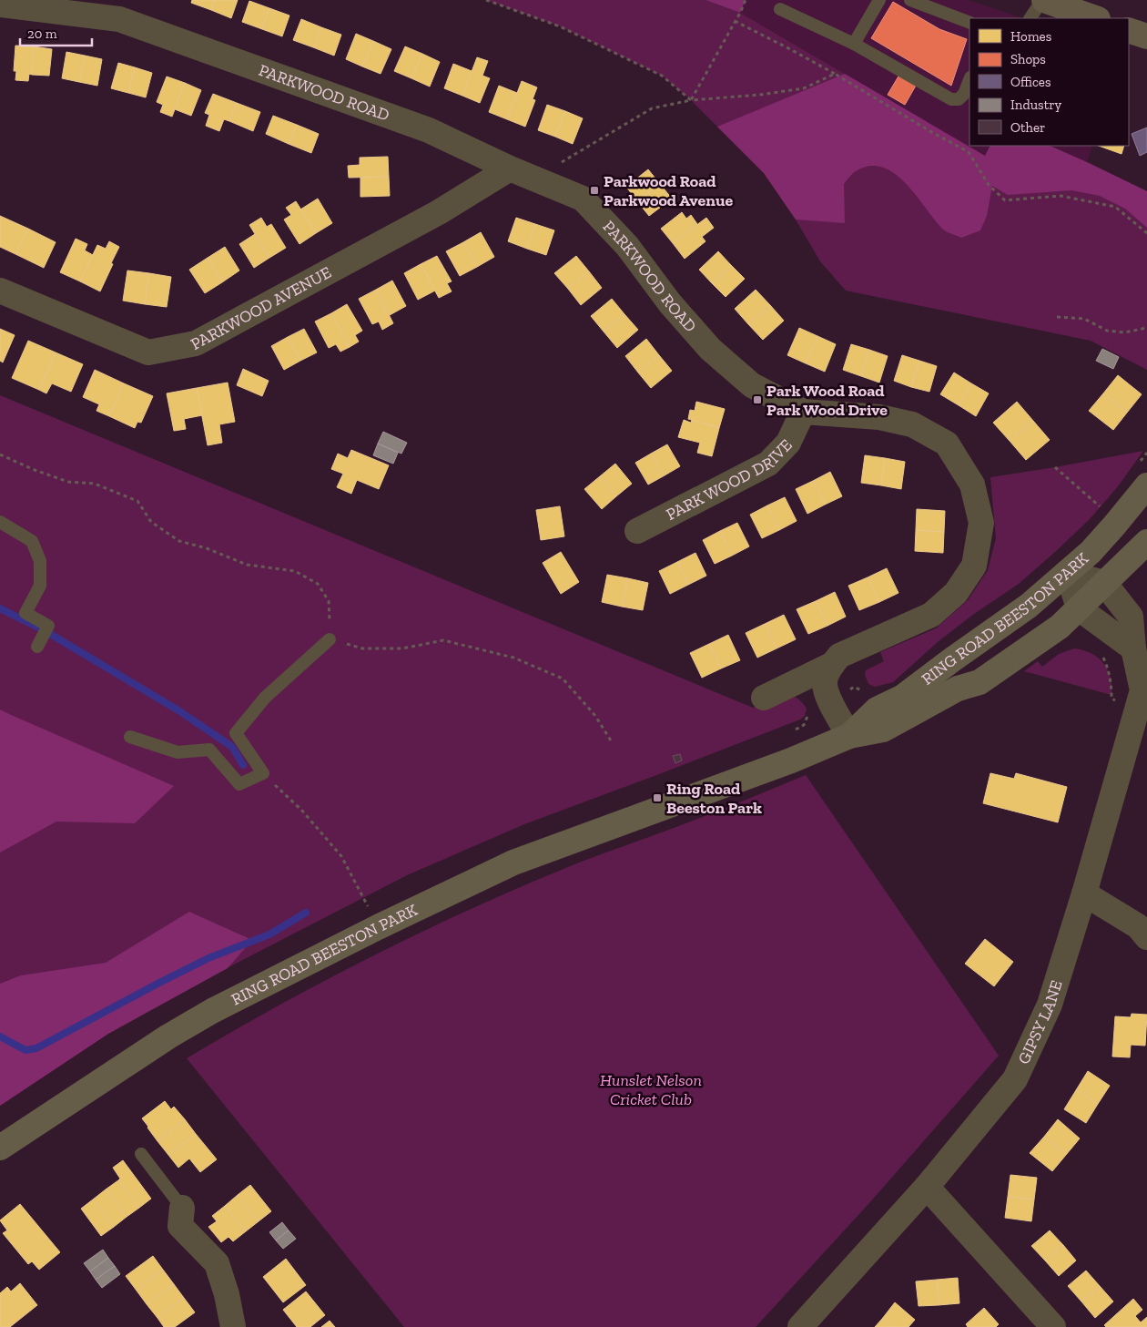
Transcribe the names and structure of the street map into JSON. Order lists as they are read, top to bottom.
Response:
{
  "streets": {
    "street": [
      "PARKWOOD ROAD",
      "PARKWOOD AVENUE",
      "PARK WOOD DRIVE",
      "RING ROAD BEESTON PARK",
      "GIPSY LANE"
    ]
  },
  "crossings": [
    ["PARKWOOD ROAD", "PARKWOOD AVENUE"],
    ["PARKWOOD ROAD", "PARK WOOD DRIVE"],
    ["RING ROAD BEESTON PARK", "GIPSY LANE"]
  ],
  "parks": ["Hunslet Nelson Cricket Club"],
  "places": {
    "transit": ["Parkwood Road Parkwood Avenue", "Park Wood Road Park Wood Drive", "Ring Road Beeston Park"]
  },
  "legend": [
    "Homes",
    "Shops",
    "Offices",
    "Industry",
    "Other"
  ],
  "scale_bar": "20 m"
}
